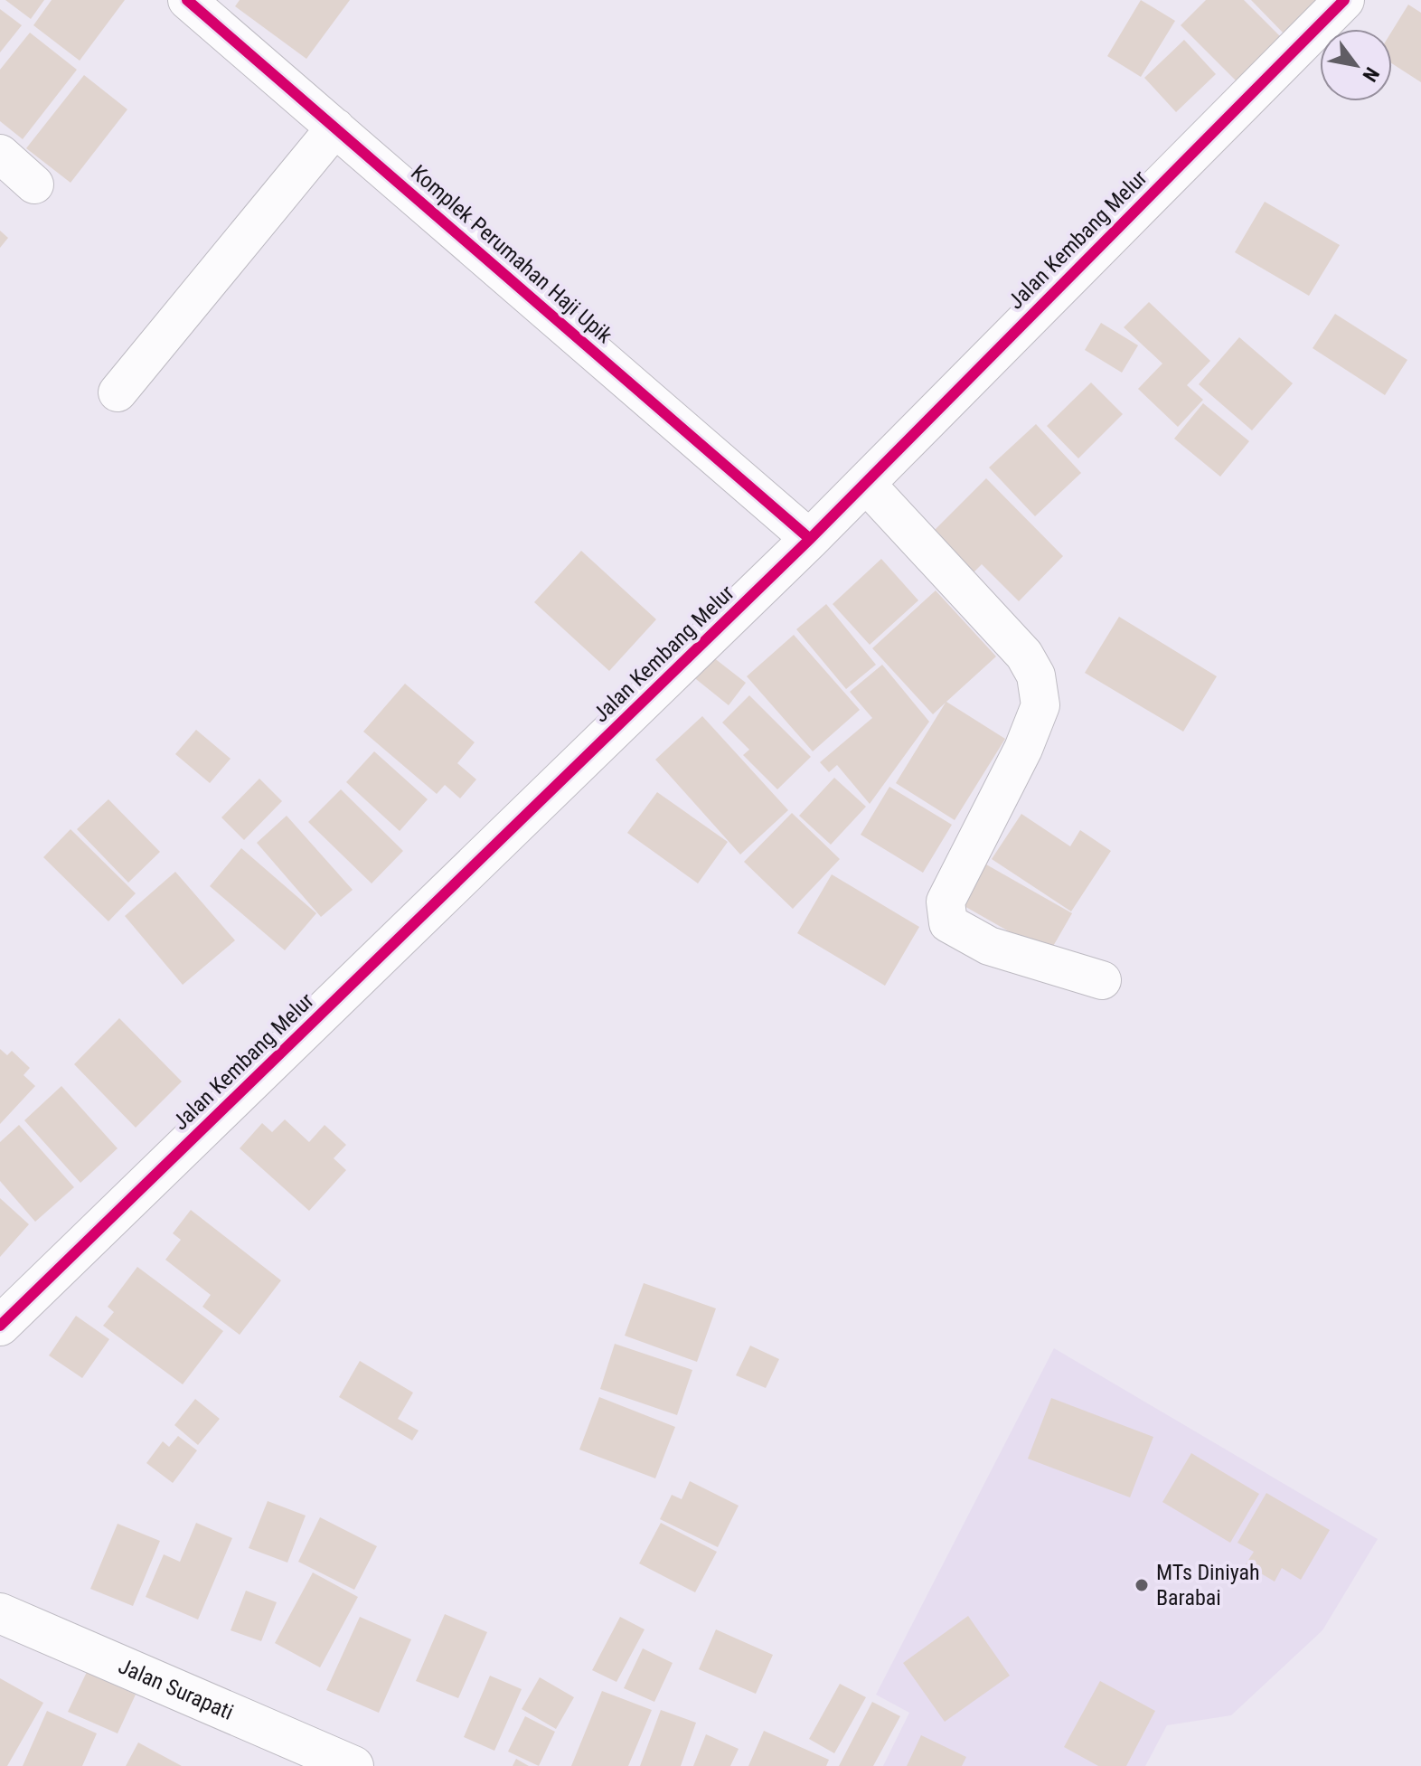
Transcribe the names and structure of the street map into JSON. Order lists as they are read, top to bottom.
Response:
{
  "streets": {
    "street": ["Jalan Kembang Melur", "Komplek Perumahan Haji Upik", "Jalan Surapati"]
  },
  "crossings": [
    ["Jalan Kembang Melur", "Komplek Perumahan Haji Upik"]
  ],
  "places": ["MTs Diniyah Barabai"],
  "north": "bottom right"
}
